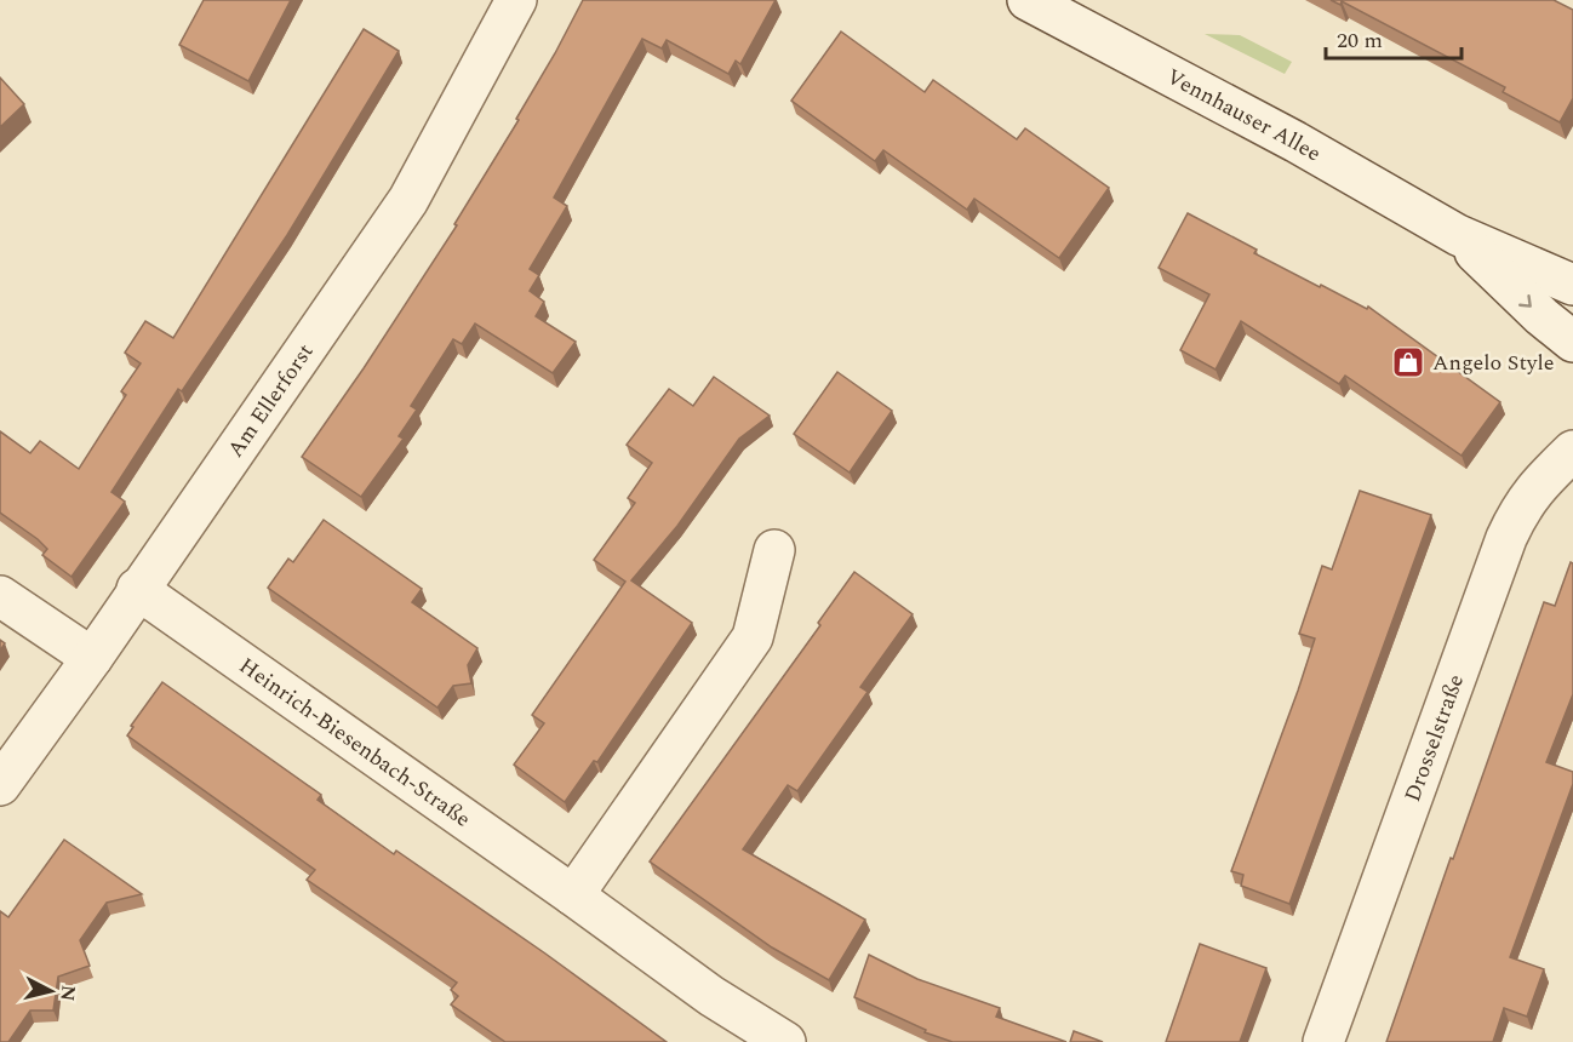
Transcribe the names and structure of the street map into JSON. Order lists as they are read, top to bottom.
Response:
{
  "streets": {
    "street": [
      "Vennhauser Allee",
      "Am Ellerforst",
      "Drosselstraße",
      "Heinrich-Biesenbach-Straße"
    ]
  },
  "crossings": [
    ["Am Ellerforst", "Heinrich-Biesenbach-Straße"]
  ],
  "places": {
    "shop": ["Angelo Style"]
  },
  "scale_bar": "20 m",
  "north": "right"
}
